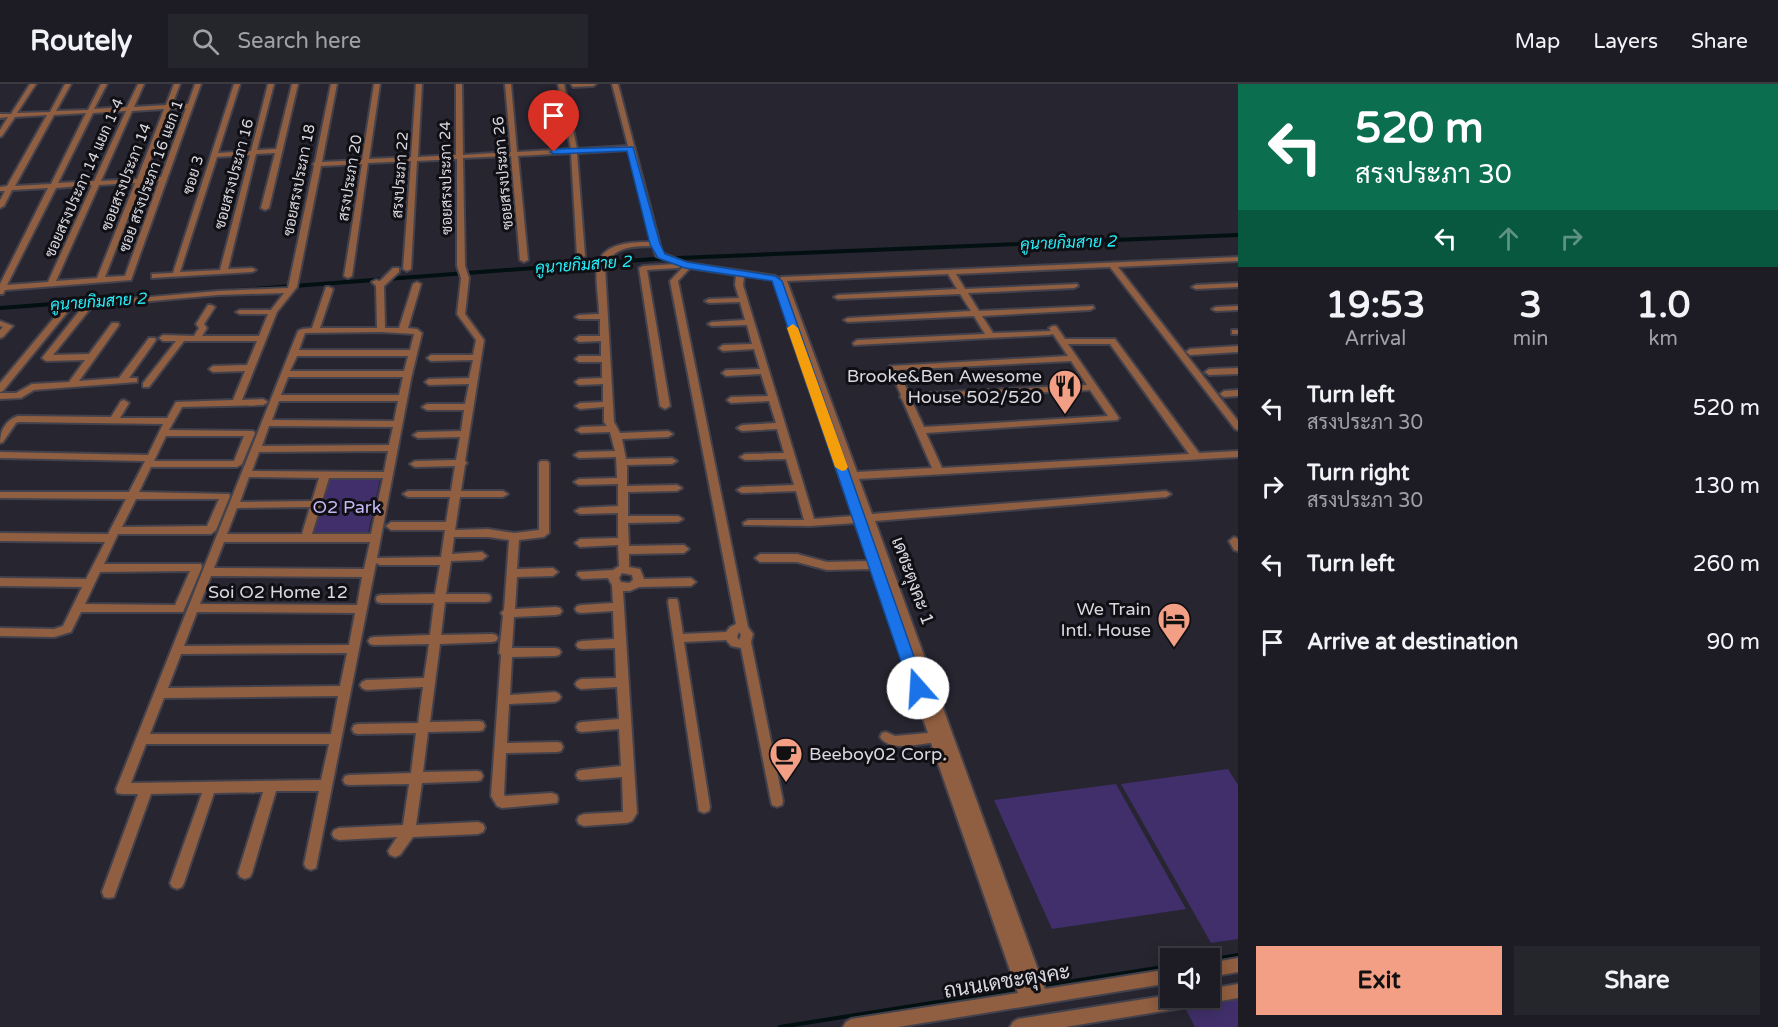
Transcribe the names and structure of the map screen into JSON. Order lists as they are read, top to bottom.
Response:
{
  "streets": {
    "street": [
      "ซอยสรงประภา 26",
      "ซอยสรงประภา 16",
      "ซอย 3",
      "สรงประภา 22",
      "ซอย สรงประภา 16 แยก 1",
      "ซอยสรงประภา 14",
      "ซอยสรงประภา 14 แยก 1-4",
      "สรงประภา 20",
      "ซอยสรงประภา 24",
      "ซอยสรงประภา 18",
      "เดชะตุงคะ 1",
      "Soi O2 Home 12",
      "ถนนเดชะตุงคะ"
    ]
  },
  "crossings": [
    ["ซอย สรงประภา 16 แยก 1", "ซอยสรงประภา 14"],
    ["เดชะตุงคะ 1", "ถนนเดชะตุงคะ"]
  ],
  "water": ["คูนายกิมสาย 2"],
  "parks": ["O2 Park"],
  "places": {
    "restaurant": ["Brooke&Ben Awesome House 502/520"],
    "hotel": ["We Train Intl. House"],
    "cafe": ["Beeboy02 Corp."]
  },
  "page": {
    "header": "Routely",
    "search": "Search here",
    "nav": ["Map", "Layers", "Share"],
    "turn": ["520 m", "สรงประภา 30"],
    "eta": [
      "19:53",
      "Arrival",
      "3",
      "min",
      "1.0",
      "km"
    ],
    "list": [
      {
        "name": "Turn left",
        "note": "สรงประภา 30",
        "value": "520 m"
      },
      {
        "name": "Turn right",
        "note": "สรงประภา 30",
        "value": "130 m"
      },
      {
        "name": "Turn left",
        "value": "260 m"
      },
      {
        "name": "Arrive at destination",
        "value": "90 m"
      }
    ],
    "buttons": ["Exit", "Share"]
  }
}
